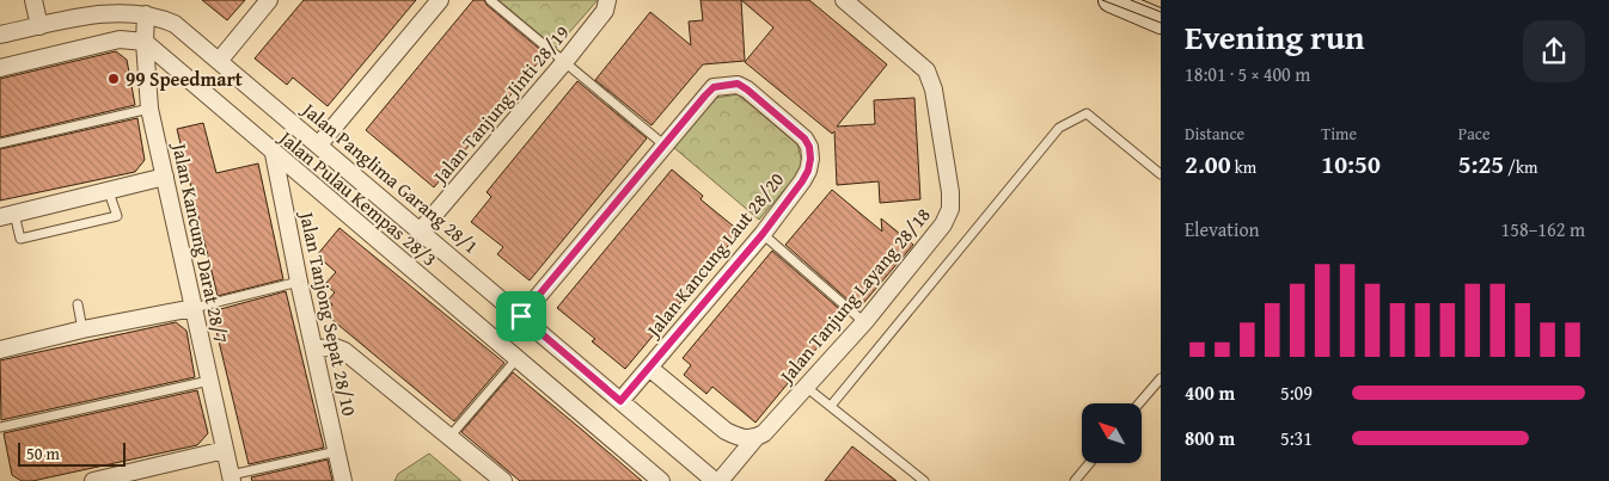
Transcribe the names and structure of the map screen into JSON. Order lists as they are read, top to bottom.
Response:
{
  "streets": {
    "street": [
      "Jalan Tanjung Jinti 28/19",
      "Jalan Panglima Garang 28/1",
      "Jalan Pulau Kempas 28/3",
      "Jalan Kancung Darat 28/7",
      "Jalan Kancung Laut 28/20",
      "Jalan Tanjung Layang 28/18",
      "Jalan Tanjong Sepat 28/10"
    ]
  },
  "crossings": [
    ["Jalan Tanjung Jinti 28/19", "Jalan Panglima Garang 28/1"],
    ["Jalan Panglima Garang 28/1", "Jalan Kancung Darat 28/7"],
    ["Jalan Panglima Garang 28/1", "Jalan Kancung Laut 28/20"],
    ["Jalan Pulau Kempas 28/3", "Jalan Kancung Darat 28/7"],
    ["Jalan Pulau Kempas 28/3", "Jalan Tanjong Sepat 28/10"]
  ],
  "places": ["99 Speedmart"],
  "scale_bar": "50 m",
  "north": "top left",
  "page": {
    "heading": ["Evening run", "18:01 · 5 × 400 m"],
    "stats": [
      ["Distance", "2.00 km"],
      ["Time", "10:50"],
      ["Pace", "5:25 /km"]
    ],
    "chart": ["Elevation", "158–162 m"],
    "list": [
      {
        "name": "400 m",
        "note": "5:09"
      },
      {
        "name": "800 m",
        "note": "5:31"
      }
    ],
    "scale": "50 m"
  }
}
